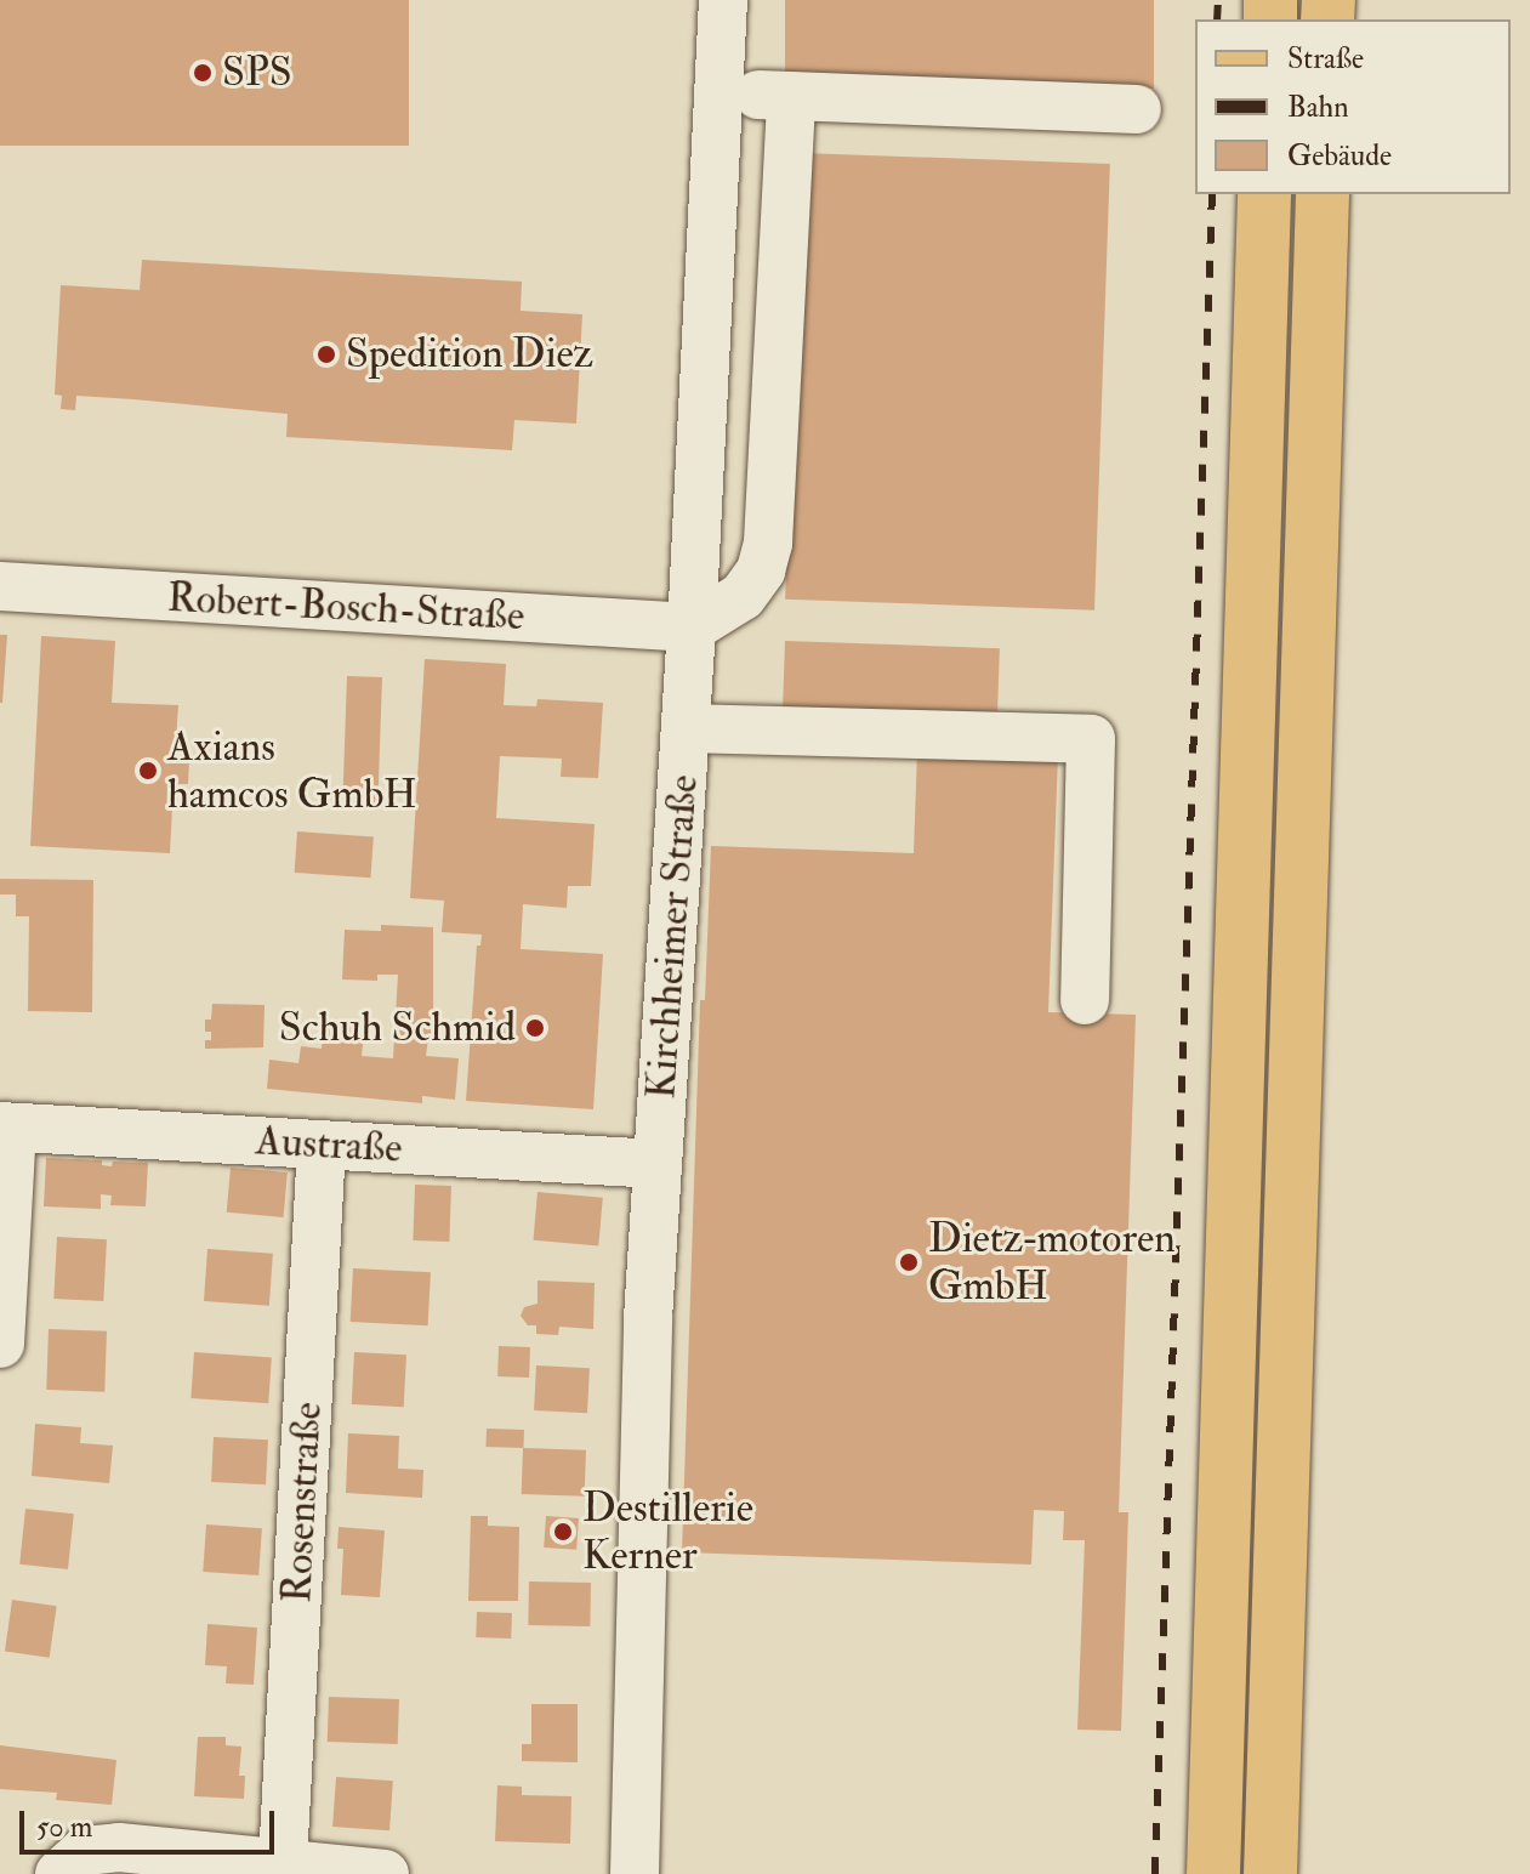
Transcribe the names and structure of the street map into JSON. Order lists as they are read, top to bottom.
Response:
{
  "streets": {
    "street": [
      "Robert-Bosch-Straße",
      "Kirchheimer Straße",
      "Austraße",
      "Rosenstraße"
    ]
  },
  "crossings": [
    ["Robert-Bosch-Straße", "Kirchheimer Straße"],
    ["Kirchheimer Straße", "Austraße"],
    ["Austraße", "Rosenstraße"]
  ],
  "places": [
    "SPS",
    "Spedition Diez",
    "Axians hamcos GmbH",
    "Schuh Schmid",
    "Dietz‐motoren GmbH",
    "Destillerie Kerner"
  ],
  "legend": ["Straße", "Bahn", "Gebäude"],
  "scale_bar": "50 m"
}
